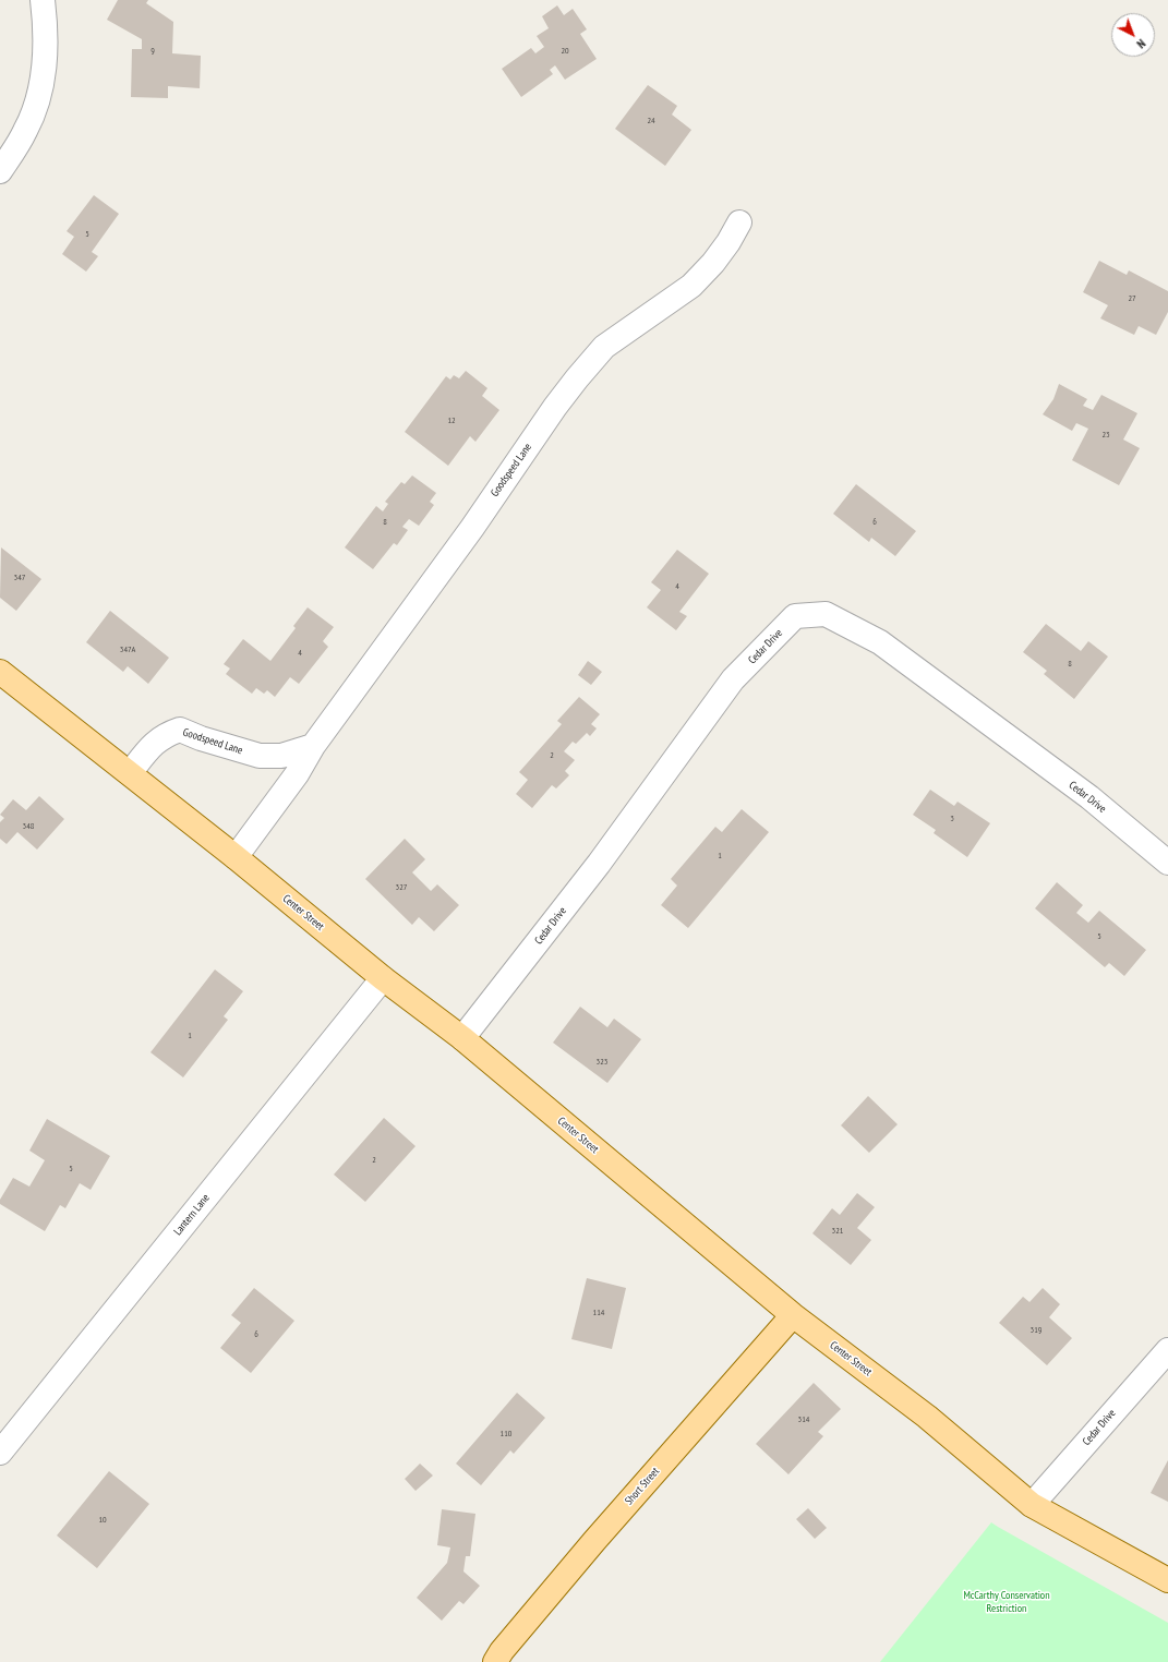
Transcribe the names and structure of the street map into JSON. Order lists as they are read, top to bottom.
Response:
{
  "streets": {
    "main road": ["Center Street", "Short Street"],
    "street": ["Goodspeed Lane", "Cedar Drive", "Lantern Lane"]
  },
  "crossings": [
    ["Goodspeed Lane", "Center Street"],
    ["Cedar Drive", "Center Street"],
    ["Center Street", "Lantern Lane"],
    ["Center Street", "Short Street"]
  ],
  "parks": ["McCarthy Conservation Restriction"],
  "house_numbers": [
    "9",
    "20",
    "24",
    "5",
    "27",
    "12",
    "23",
    "8",
    "6",
    "347",
    "4",
    "347A",
    "4",
    "8",
    "2",
    "3",
    "348",
    "1",
    "327",
    "5",
    "1",
    "323",
    "2",
    "5",
    "321",
    "114",
    "319",
    "6",
    "314",
    "110",
    "10"
  ],
  "north": "bottom right"
}
